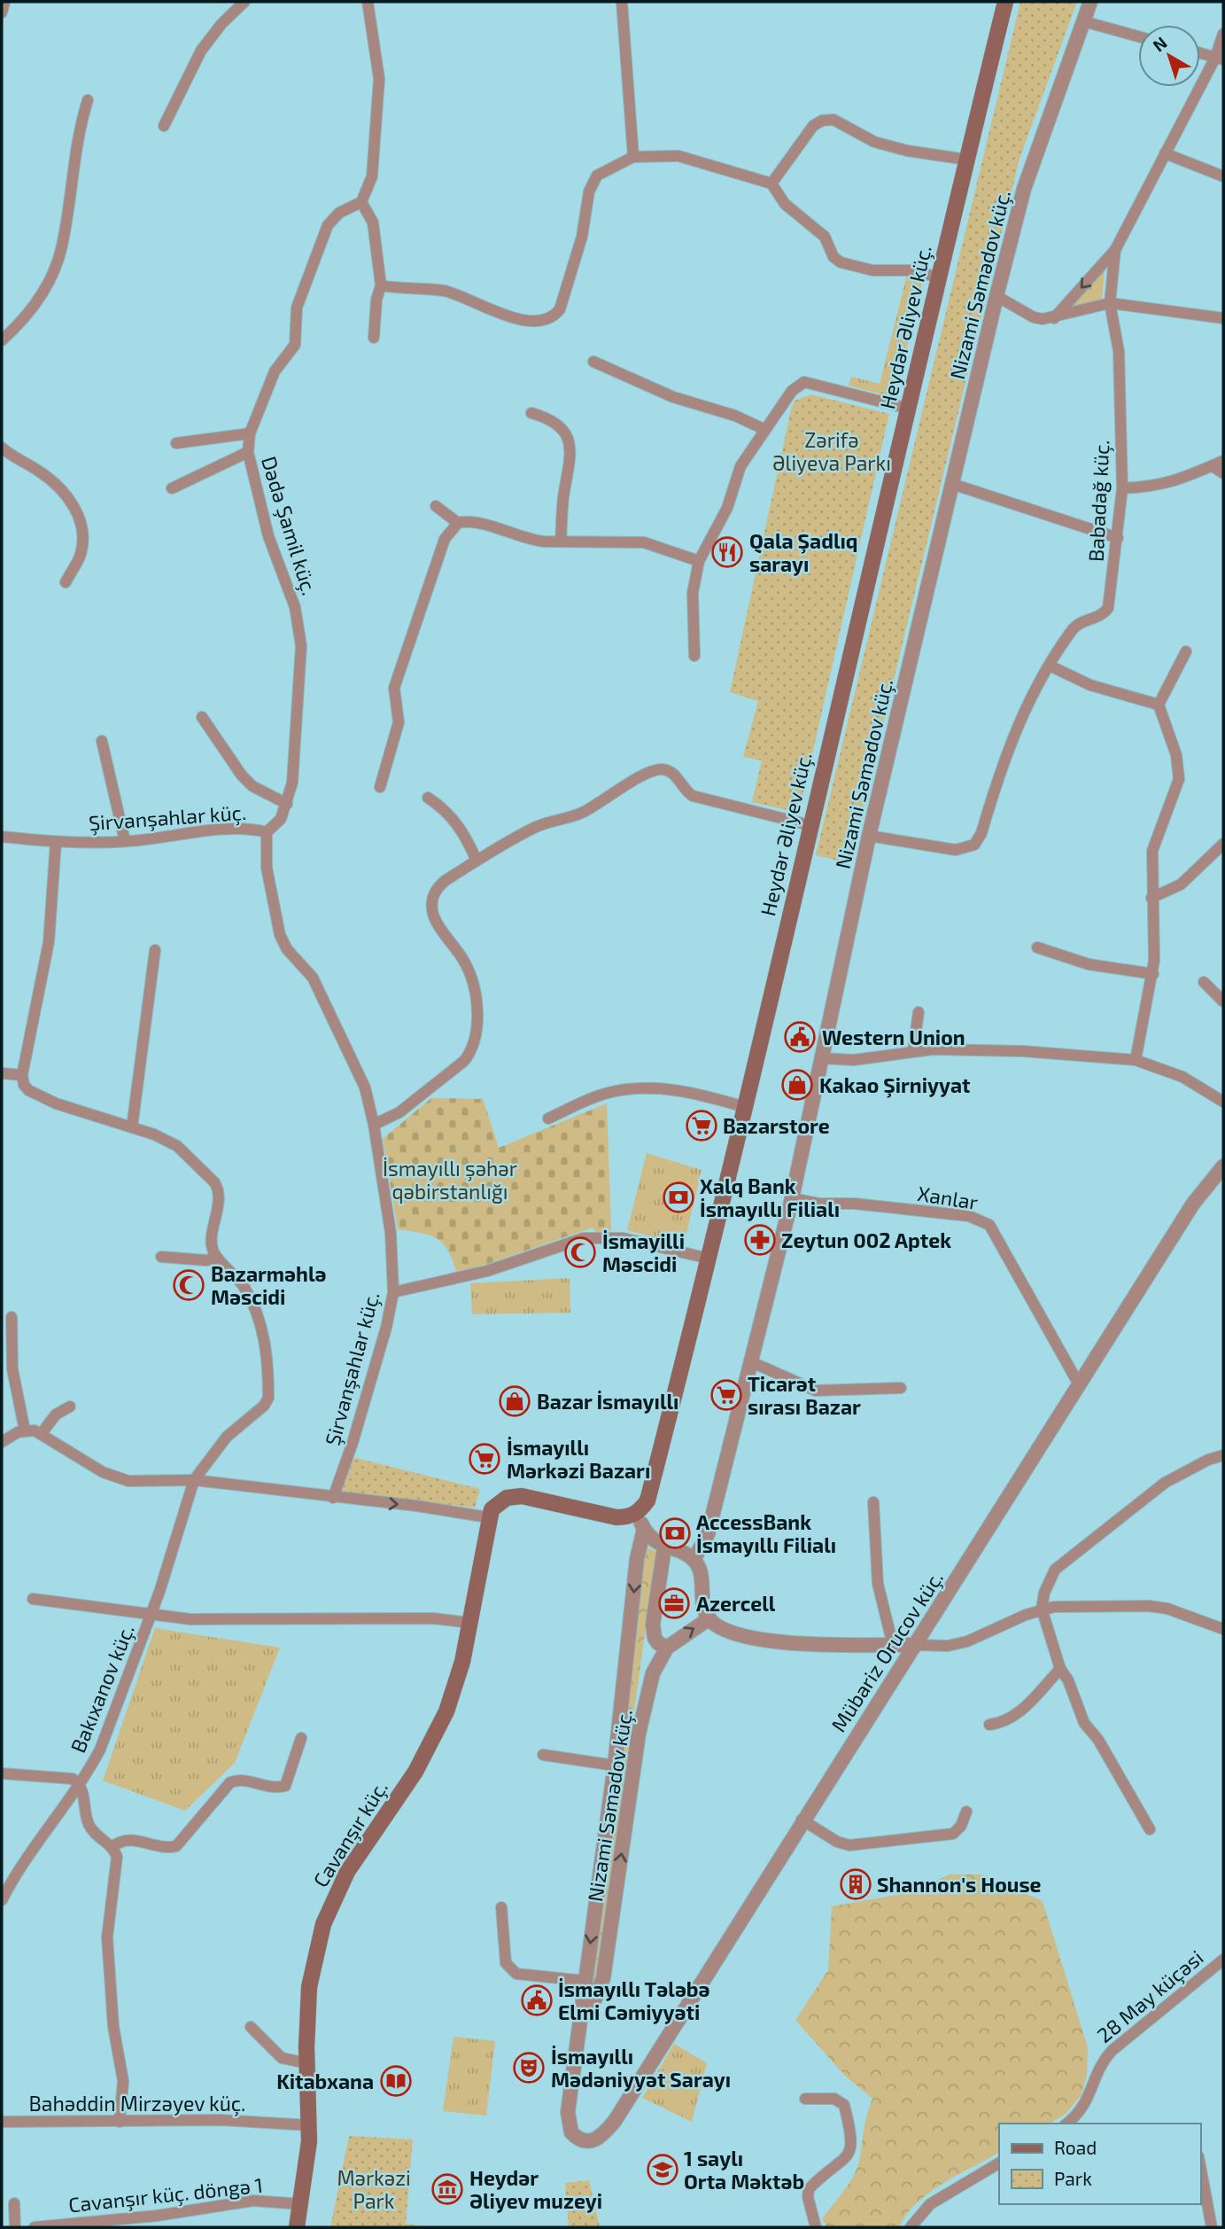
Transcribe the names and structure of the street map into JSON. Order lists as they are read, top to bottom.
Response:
{
  "streets": {
    "main road": ["Heydər Əliyev küç.", "Cavanşır küç."],
    "street": [
      "Nizami Səmədov küç.",
      "Babadağ küç.",
      "Dədə Şamil küç.",
      "Şirvanşahlar küç.",
      "Xanlar",
      "Mübariz Orucov küç.",
      "Bakıxanov küç.",
      "28 May küçəsi",
      "Bahəddin Mirzəyev küç.",
      "Cavanşır küç. döngə 1"
    ]
  },
  "crossings": [
    ["Nizami Səmədov küç.", "Babadağ küç."],
    ["Nizami Səmədov küç.", "Xanlar"],
    ["Nizami Səmədov küç.", "Mübariz Orucov küç."],
    ["Heydər Əliyev küç.", "Cavanşır küç."],
    ["Dədə Şamil küç.", "Şirvanşahlar küç."],
    ["Xanlar", "Mübariz Orucov küç."],
    ["Cavanşır küç.", "Bahəddin Mirzəyev küç."],
    ["Cavanşır küç.", "Cavanşır küç. döngə 1"]
  ],
  "parks": ["Zərifə Əliyeva Parkı", "İsmayıllı şəhər qəbirstanlığı", "Mərkəzi Park"],
  "places": {
    "restaurant": ["Qala Şadlıq sarayı"],
    "public building": ["Western Union", "İsmayıllı Tələbə Elmi Cəmiyyəti"],
    "shop": ["Kakao Şirniyyat", "Bazar İsmayıllı"],
    "supermarket": ["Bazarstore", "Ticarət sırası Bazar", "İsmayıllı Mərkəzi Bazarı"],
    "bank": ["Xalq Bank İsmayıllı Filialı", "AccessBank İsmayıllı Filialı"],
    "pharmacy": ["Zeytun 002 Aptek"],
    "mosque": ["İsmayilli Məscidi", "Bazarməhlə Məscidi"],
    "office": ["Azercell"],
    "building": ["Shannon's House"],
    "theatre": ["İsmayıllı Mədəniyyət Sarayı"],
    "library": ["Kitabxana"],
    "school or university": ["1 saylı Orta Məktəb"],
    "museum": ["Heydər Əliyev muzeyi"]
  },
  "legend": ["Road", "Park"],
  "north": "top left"
}
